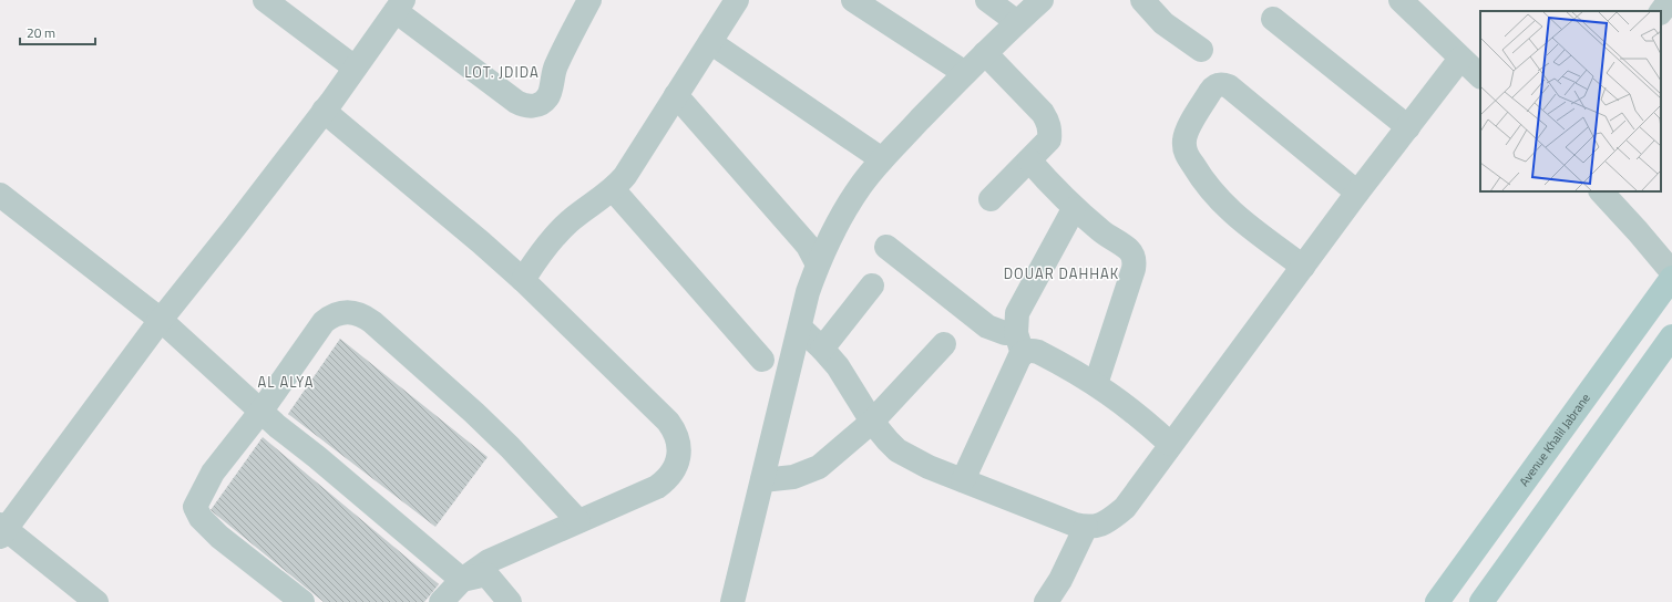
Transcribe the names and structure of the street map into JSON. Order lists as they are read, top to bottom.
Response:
{
  "streets": {
    "main road": ["Avenue Khalil Jabrane"]
  },
  "districts": ["LOT. JDIDA", "DOUAR DAHHAK", "AL ALYA"],
  "scale_bar": "20 m"
}
